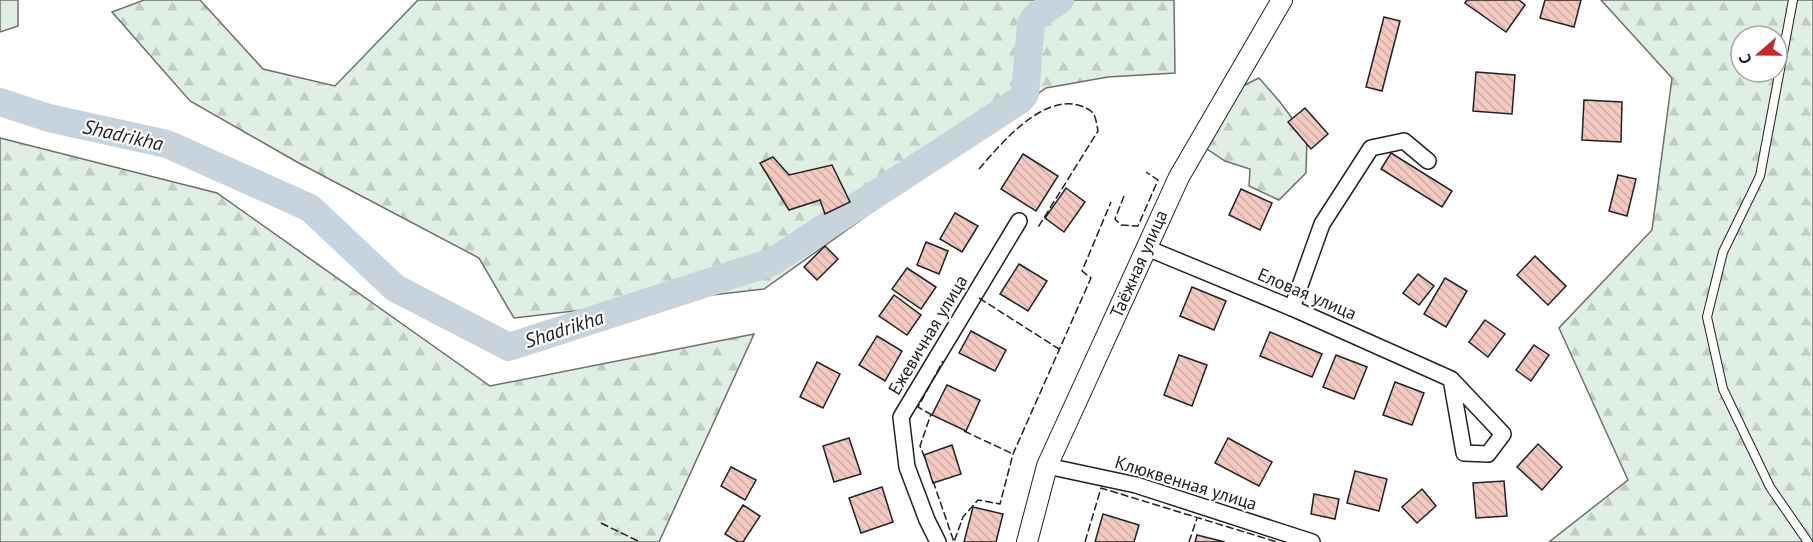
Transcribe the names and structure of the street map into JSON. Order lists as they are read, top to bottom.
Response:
{
  "streets": {
    "street": [
      "Таёжная улица",
      "Еловая улица",
      "Ежевичная улица",
      "Клюквенная улица"
    ]
  },
  "crossings": [
    ["Таёжная улица", "Еловая улица"],
    ["Таёжная улица", "Клюквенная улица"]
  ],
  "water": ["Shadrikha"],
  "north": "left"
}
